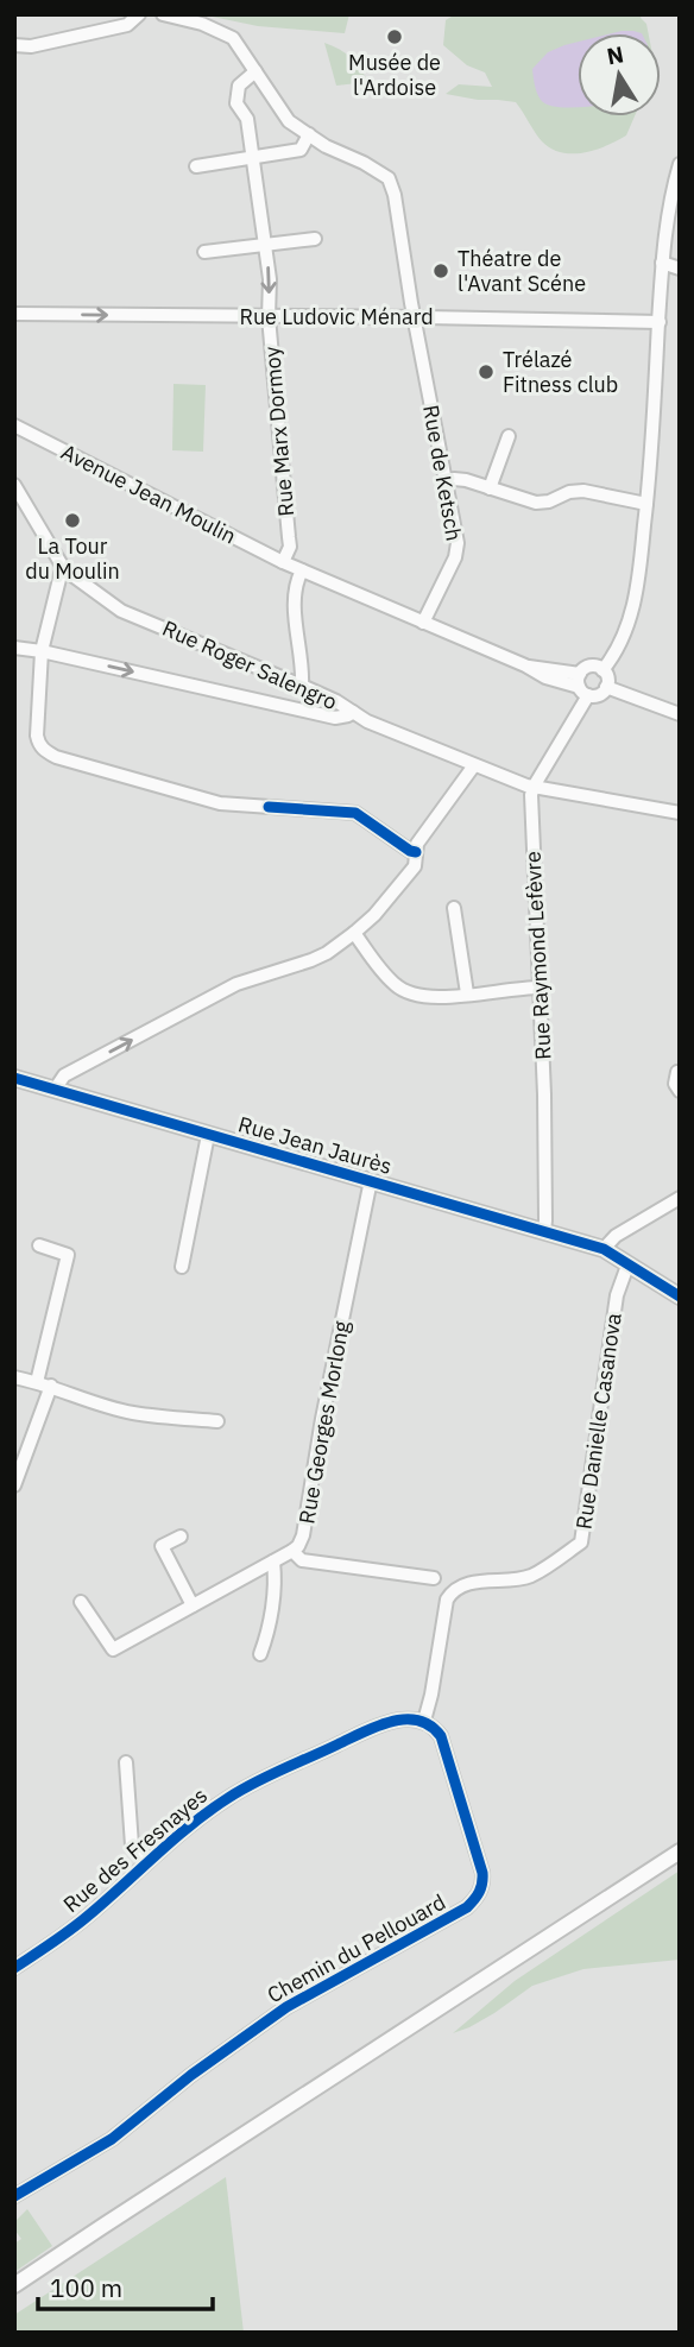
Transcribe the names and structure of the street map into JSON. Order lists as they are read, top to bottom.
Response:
{
  "streets": {
    "main road": ["Rue Jean Jaurès"],
    "street": [
      "Rue Ludovic Ménard",
      "Rue Marx Dormoy",
      "Rue de Ketsch",
      "Avenue Jean Moulin",
      "Rue Roger Salengro",
      "Rue Raymond Lefèvre",
      "Rue Danielle Casanova",
      "Rue Georges Morlong",
      "Rue des Fresnayes",
      "Chemin du Pellouard"
    ]
  },
  "crossings": [
    ["Rue Ludovic Ménard", "Rue Marx Dormoy"],
    ["Rue Ludovic Ménard", "Rue de Ketsch"],
    ["Rue Marx Dormoy", "Avenue Jean Moulin"],
    ["Rue de Ketsch", "Avenue Jean Moulin"],
    ["Avenue Jean Moulin", "Rue Raymond Lefèvre"],
    ["Rue Roger Salengro", "Rue Raymond Lefèvre"],
    ["Rue Raymond Lefèvre", "Rue Jean Jaurès"],
    ["Rue Jean Jaurès", "Rue Danielle Casanova"],
    ["Rue Jean Jaurès", "Rue Georges Morlong"],
    ["Rue Danielle Casanova", "Rue des Fresnayes"],
    ["Rue Danielle Casanova", "Chemin du Pellouard"],
    ["Rue des Fresnayes", "Chemin du Pellouard"]
  ],
  "one_way": ["Rue Ludovic Ménard"],
  "places": [
    "Musée de l'Ardoise",
    "Théatre de l'Avant Scéne",
    "Trélazé Fitness club",
    "La Tour du Moulin"
  ],
  "scale_bar": "100 m",
  "north": "top"
}
